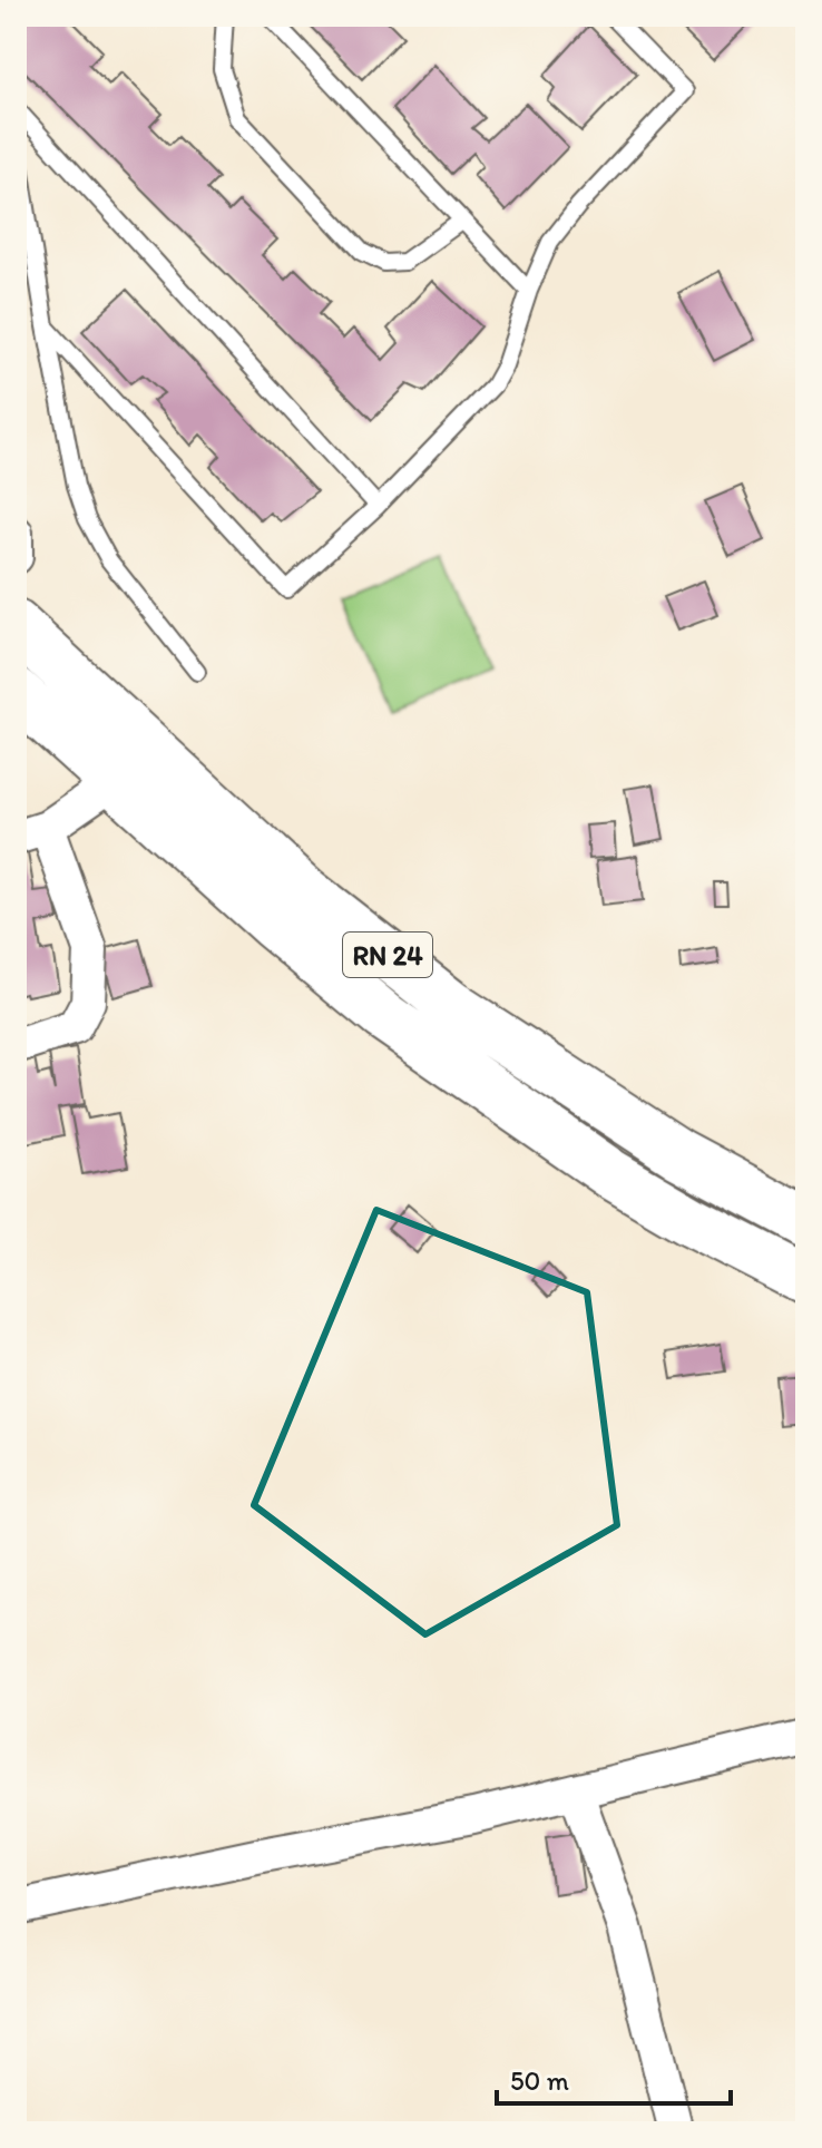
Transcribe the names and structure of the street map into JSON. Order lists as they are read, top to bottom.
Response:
{
  "streets": {
    "highway": ["RN 24"]
  },
  "scale_bar": "50 m"
}
